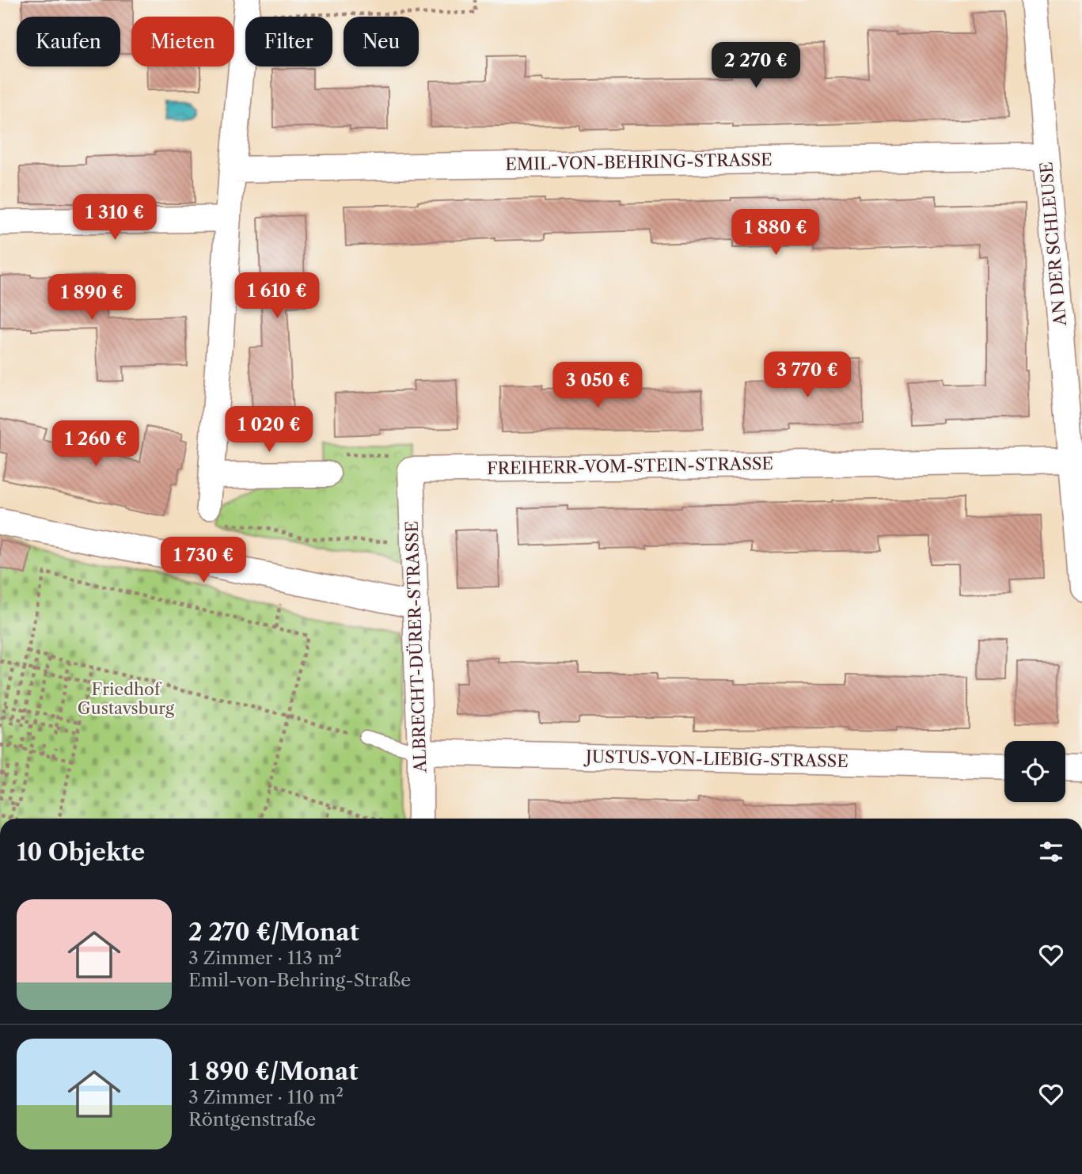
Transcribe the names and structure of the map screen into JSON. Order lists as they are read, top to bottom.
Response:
{
  "streets": {
    "street": [
      "EMIL-VON-BEHRING-STRASSE",
      "AN DER SCHLEUSE",
      "FREIHERR-VOM-STEIN-STRASSE",
      "ALBRECHT-DÜRER-STRASSE",
      "JUSTUS-VON-LIEBIG-STRASSE"
    ]
  },
  "crossings": [
    ["EMIL-VON-BEHRING-STRASSE", "AN DER SCHLEUSE"],
    ["AN DER SCHLEUSE", "FREIHERR-VOM-STEIN-STRASSE"],
    ["FREIHERR-VOM-STEIN-STRASSE", "ALBRECHT-DÜRER-STRASSE"],
    ["ALBRECHT-DÜRER-STRASSE", "JUSTUS-VON-LIEBIG-STRASSE"]
  ],
  "parks": ["Friedhof Gustavsburg"],
  "page": {
    "chip": [
      "Kaufen",
      "Mieten",
      "Filter",
      "Neu"
    ],
    "price": [
      "2 270 €",
      "1 310 €",
      "1 880 €",
      "1 610 €",
      "1 890 €",
      "3 770 €",
      "3 050 €",
      "1 020 €",
      "1 260 €",
      "1 730 €"
    ],
    "heading": "10 Objekte",
    "list": [
      {
        "name": "2 270 €/Monat",
        "note": "3 Zimmer · 113 m² · Emil-von-Behring-Straße"
      },
      {
        "name": "1 890 €/Monat",
        "note": "3 Zimmer · 110 m² · Röntgenstraße"
      }
    ]
  }
}
